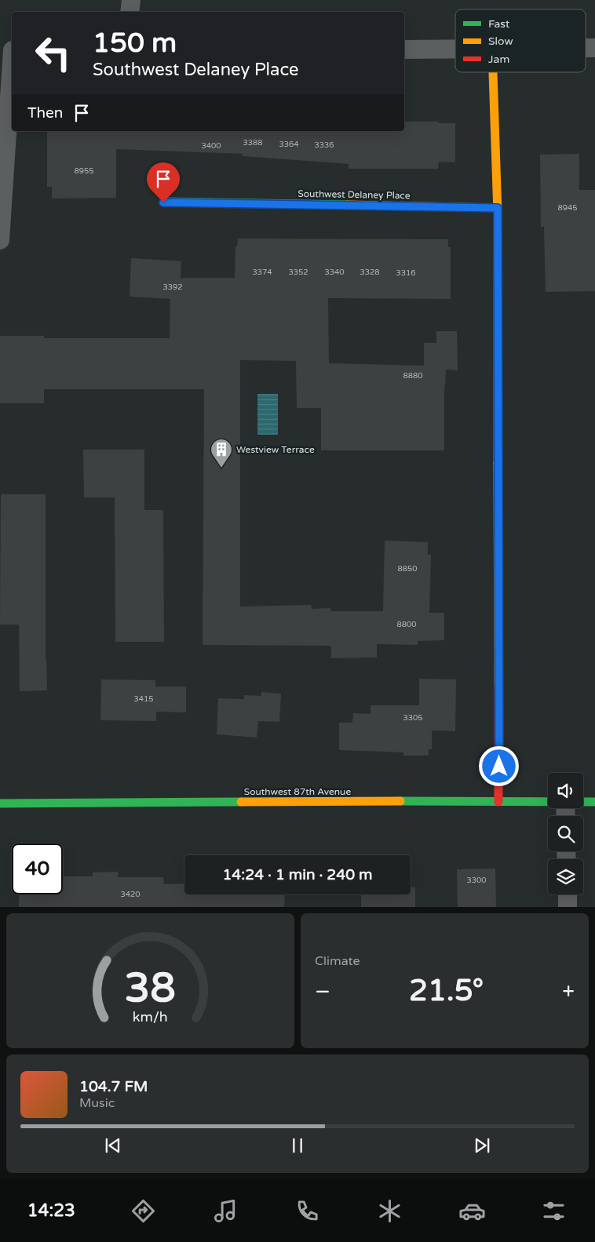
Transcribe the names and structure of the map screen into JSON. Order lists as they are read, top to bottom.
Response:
{
  "streets": {
    "street": ["Southwest Delaney Place", "Southwest 87th Avenue"]
  },
  "places": {
    "building": ["Westview Terrace"]
  },
  "house_numbers": [
    "3388",
    "3364",
    "3336",
    "3400",
    "8955",
    "8945",
    "3374",
    "3352",
    "3340",
    "3328",
    "3316",
    "3392",
    "8880",
    "8850",
    "8800",
    "3415",
    "3305",
    "3300",
    "3420"
  ],
  "legend": ["Fast", "Slow", "Jam"],
  "page": {
    "turn": ["150 m", "Southwest Delaney Place"],
    "then": "Then",
    "limit": "40",
    "trip": "14:24 · 1 min · 240 m",
    "tile": "Climate",
    "heat": ["−", "21.5°", "+"],
    "song": ["104.7 FM", "Music"],
    "tabs": "14:23",
    "gauge": ["38", "km/h"]
  }
}
